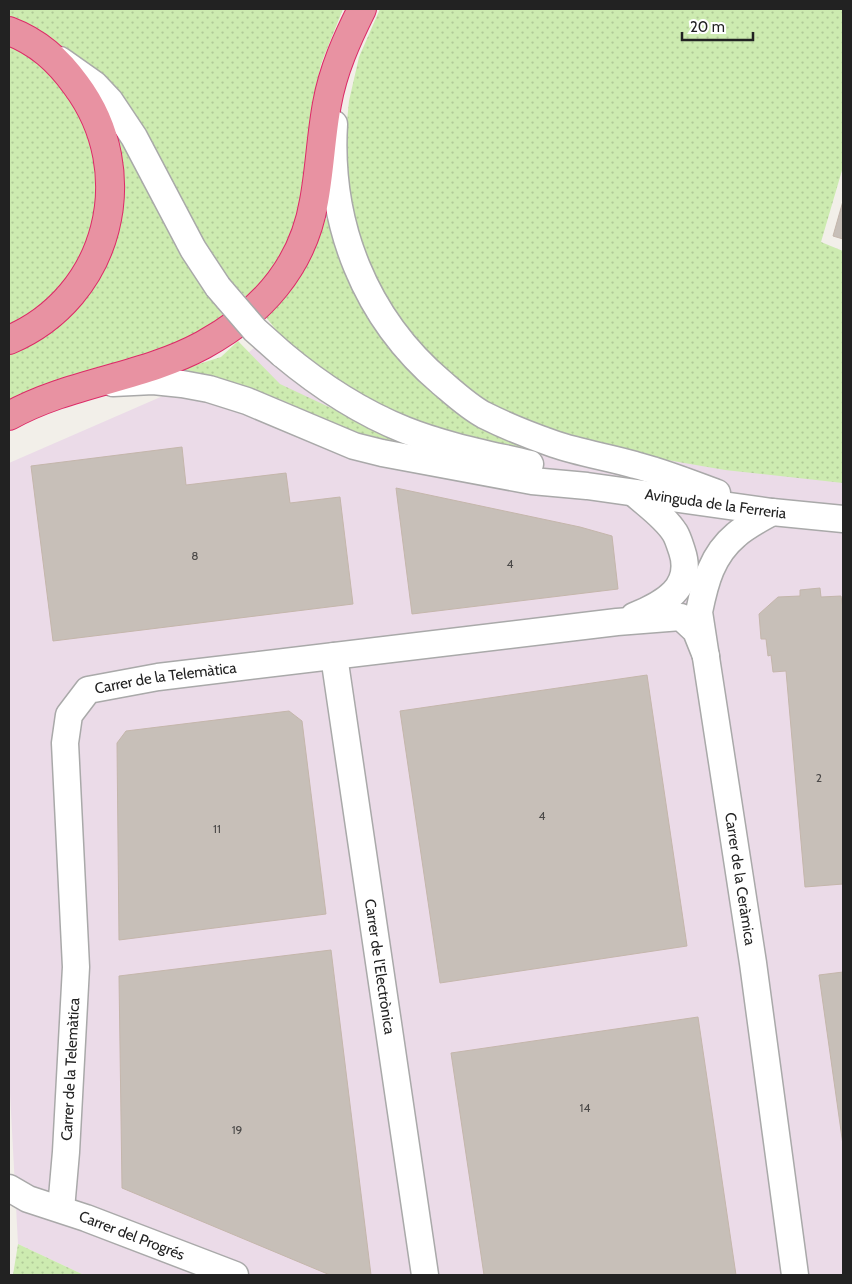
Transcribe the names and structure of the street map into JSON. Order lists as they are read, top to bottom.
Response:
{
  "streets": {
    "street": [
      "Avinguda de la Ferreria",
      "Carrer de la Telemàtica",
      "Carrer de la Ceràmica",
      "Carrer de l'Electrònica",
      "Carrer del Progrés"
    ]
  },
  "crossings": [
    ["Avinguda de la Ferreria", "Carrer de la Ceràmica"],
    ["Carrer de la Telemàtica", "Carrer de l'Electrònica"],
    ["Carrer de la Telemàtica", "Carrer del Progrés"]
  ],
  "house_numbers": [
    "8",
    "4",
    "2",
    "4",
    "11",
    "14",
    "19"
  ],
  "scale_bar": "20 m"
}
